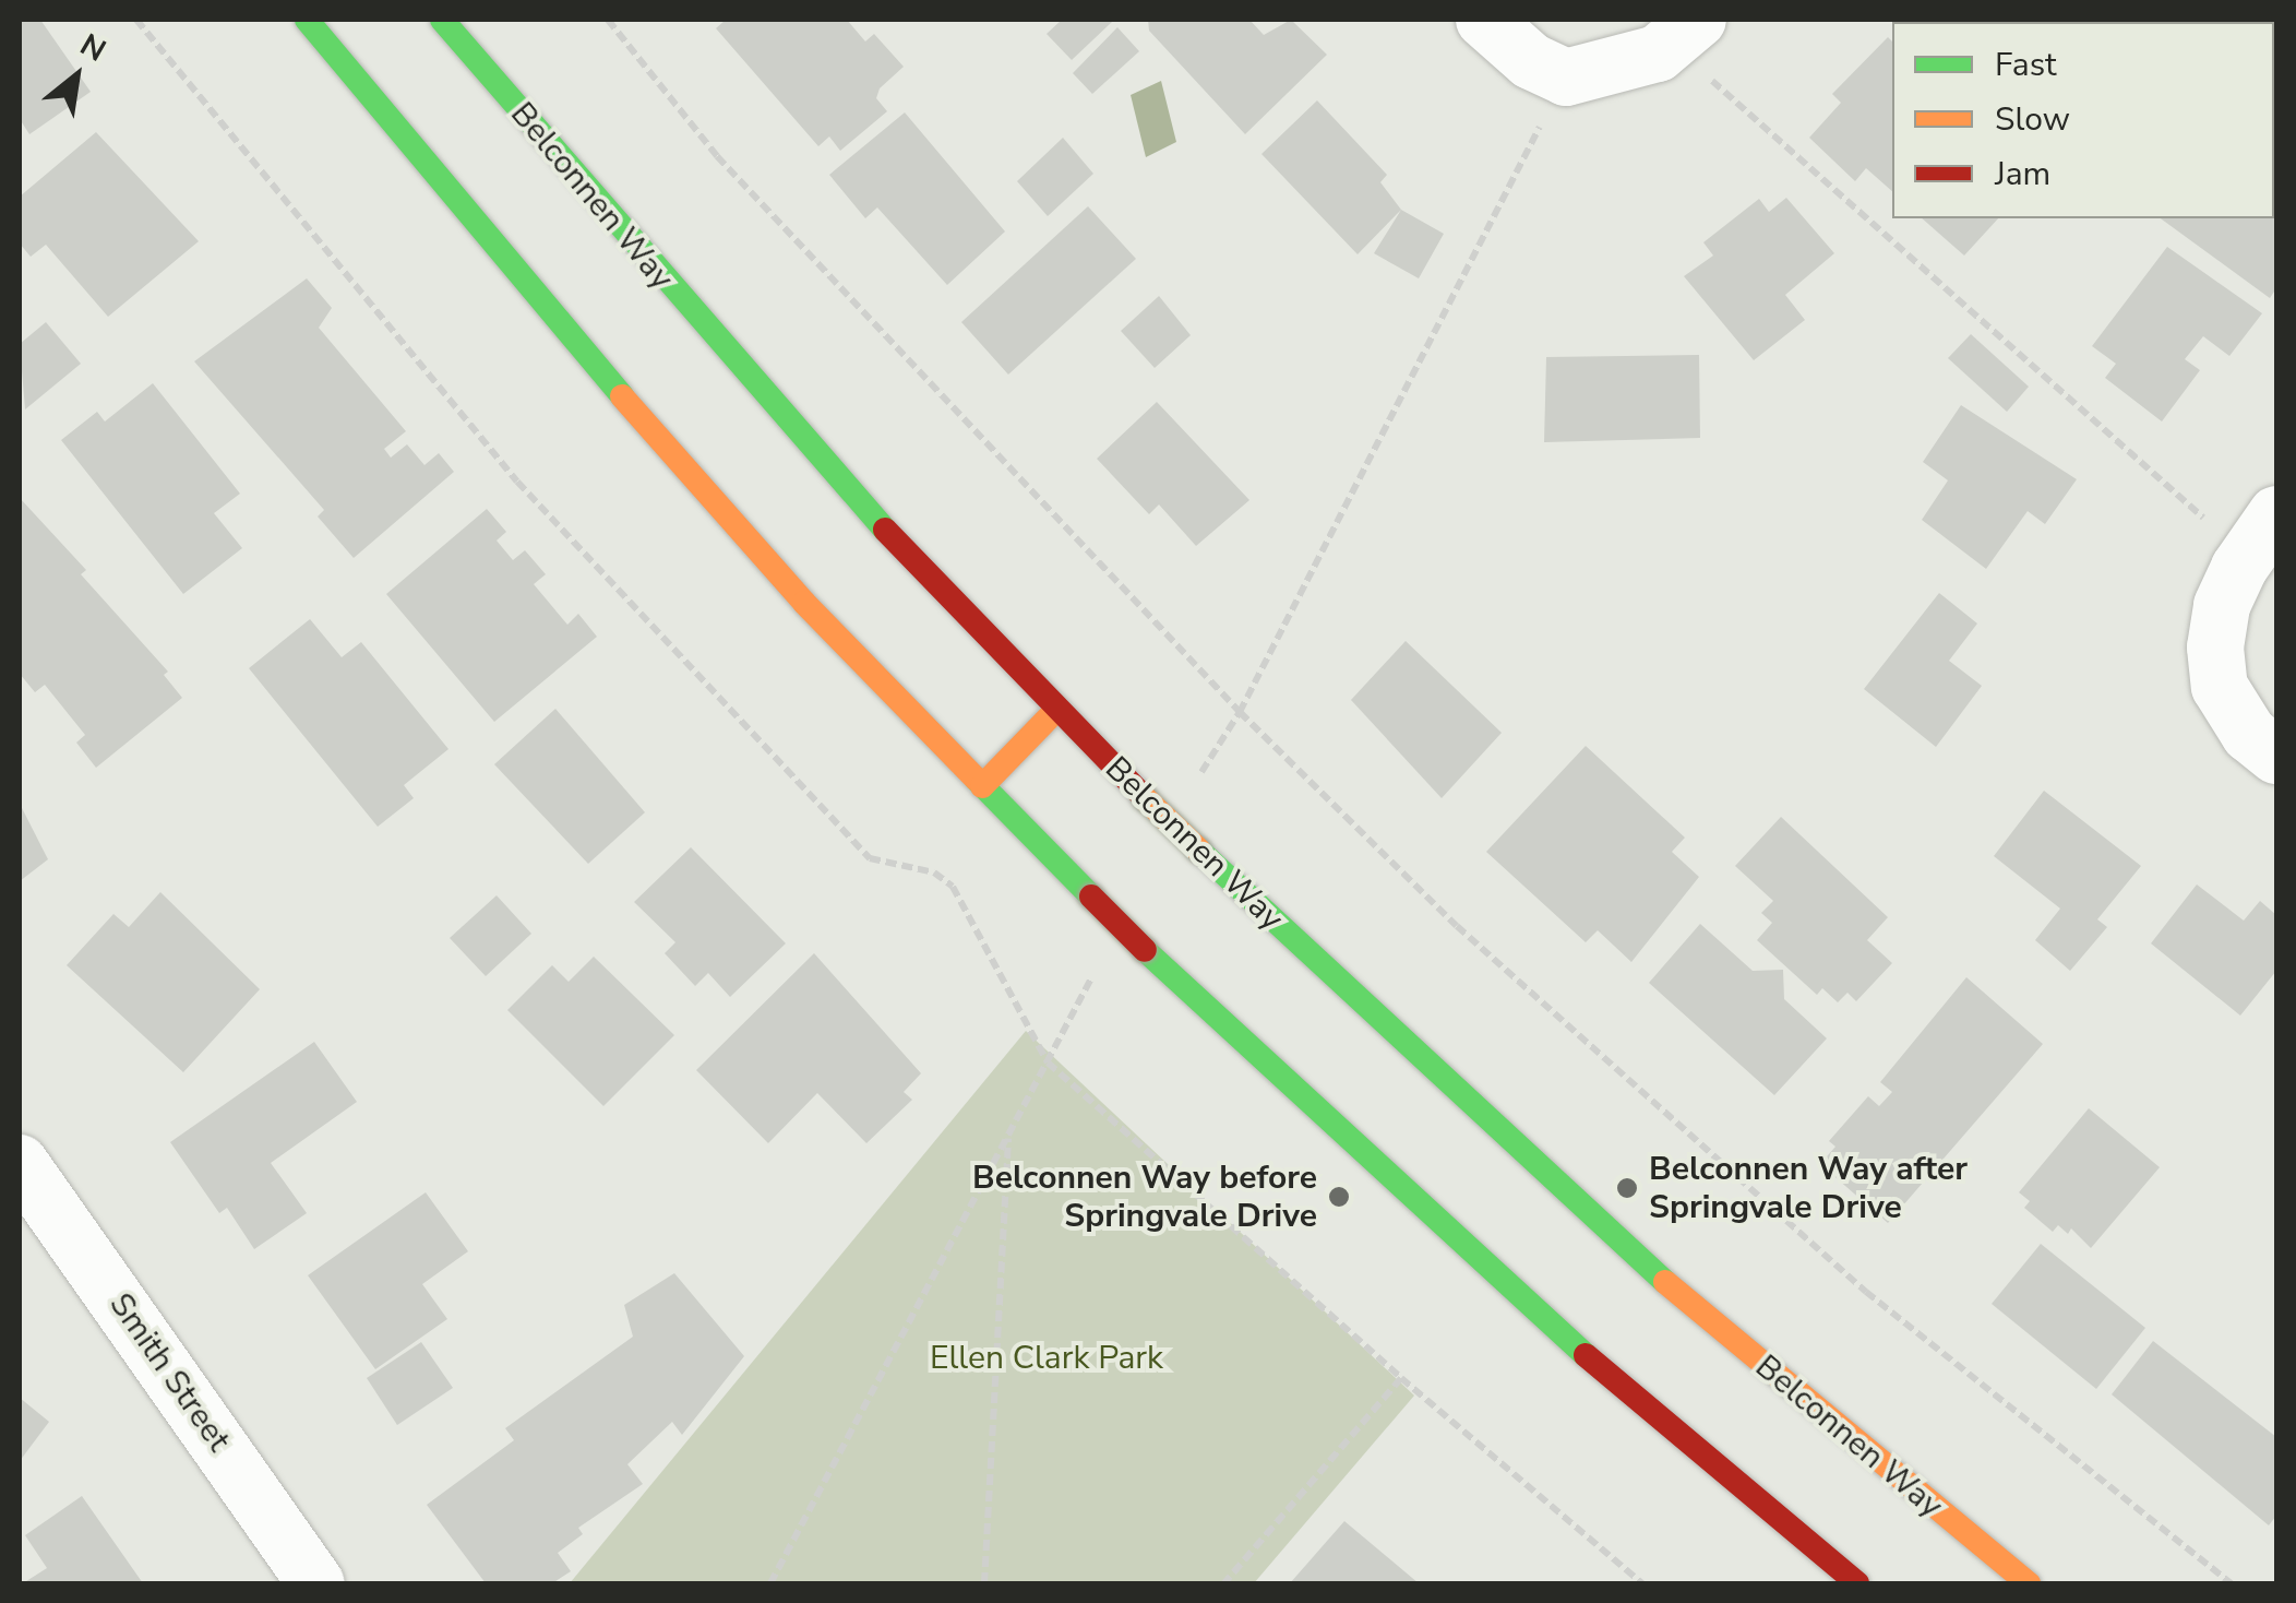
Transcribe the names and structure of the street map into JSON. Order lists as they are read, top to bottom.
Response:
{
  "streets": {
    "main road": ["Belconnen Way"],
    "street": ["Smith Street"]
  },
  "parks": ["Ellen Clark Park"],
  "places": ["Belconnen Way after Springvale Drive", "Belconnen Way before Springvale Drive"],
  "legend": ["Fast", "Slow", "Jam"],
  "north": "top right"
}
